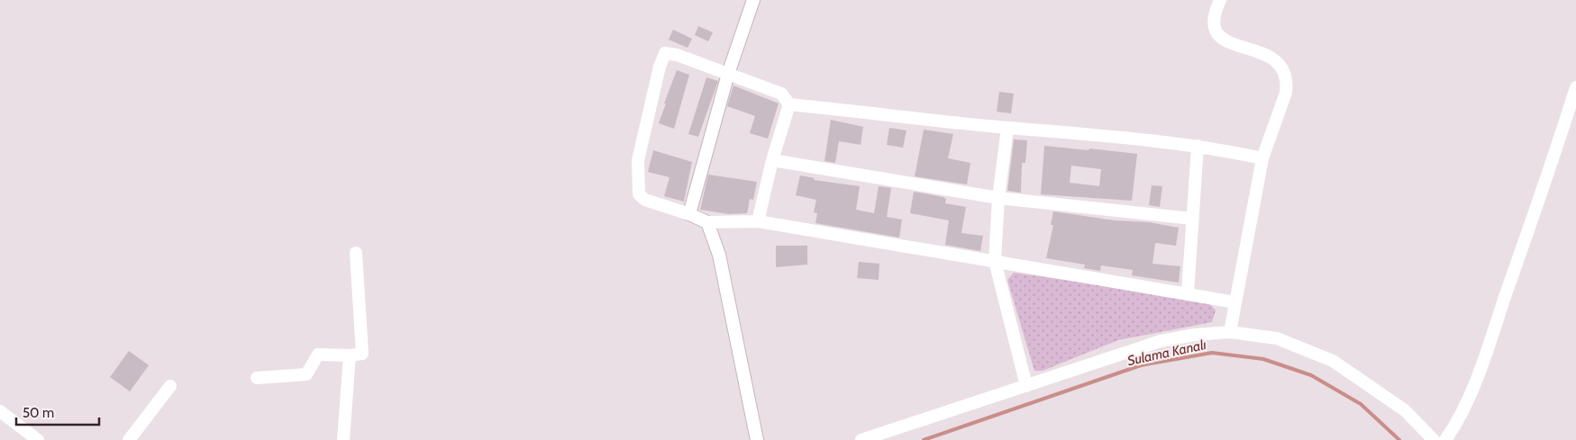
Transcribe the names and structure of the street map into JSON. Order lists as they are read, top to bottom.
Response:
{
  "water": ["Sulama Kanalı"],
  "scale_bar": "50 m"
}
